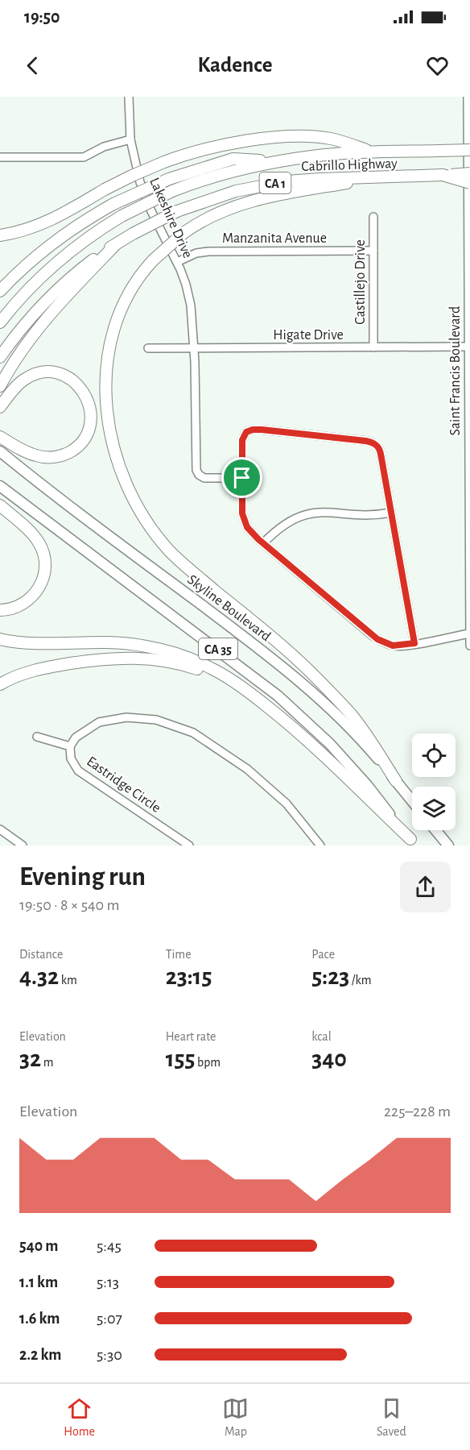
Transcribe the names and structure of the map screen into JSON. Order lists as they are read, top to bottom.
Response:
{
  "streets": {
    "highway": ["Cabrillo Highway", "CA 1"],
    "main road": ["Skyline Boulevard", "CA 35"],
    "street": [
      "Lakeshire Drive",
      "Manzanita Avenue",
      "Castillejo Drive",
      "Higate Drive",
      "Saint Francis Boulevard",
      "Eastridge Circle"
    ]
  },
  "crossings": [
    ["Lakeshire Drive", "Manzanita Avenue"],
    ["Lakeshire Drive", "Higate Drive"],
    ["Manzanita Avenue", "Castillejo Drive"],
    ["Castillejo Drive", "Higate Drive"],
    ["Higate Drive", "Saint Francis Boulevard"]
  ],
  "page": {
    "status": "19:50",
    "header": "Kadence",
    "heading": ["Evening run", "19:50 · 8 × 540 m"],
    "stats": [
      ["Distance", "4.32 km"],
      ["Time", "23:15"],
      ["Pace", "5:23 /km"],
      ["Elevation", "32 m"],
      ["Heart rate", "155 bpm"],
      ["kcal", "340"]
    ],
    "chart": ["Elevation", "225–228 m"],
    "list": [
      {
        "name": "540 m",
        "note": "5:45"
      },
      {
        "name": "1.1 km",
        "note": "5:13"
      },
      {
        "name": "1.6 km",
        "note": "5:07"
      },
      {
        "name": "2.2 km",
        "note": "5:30"
      }
    ],
    "tabs": ["Home", "Map", "Saved"]
  }
}
